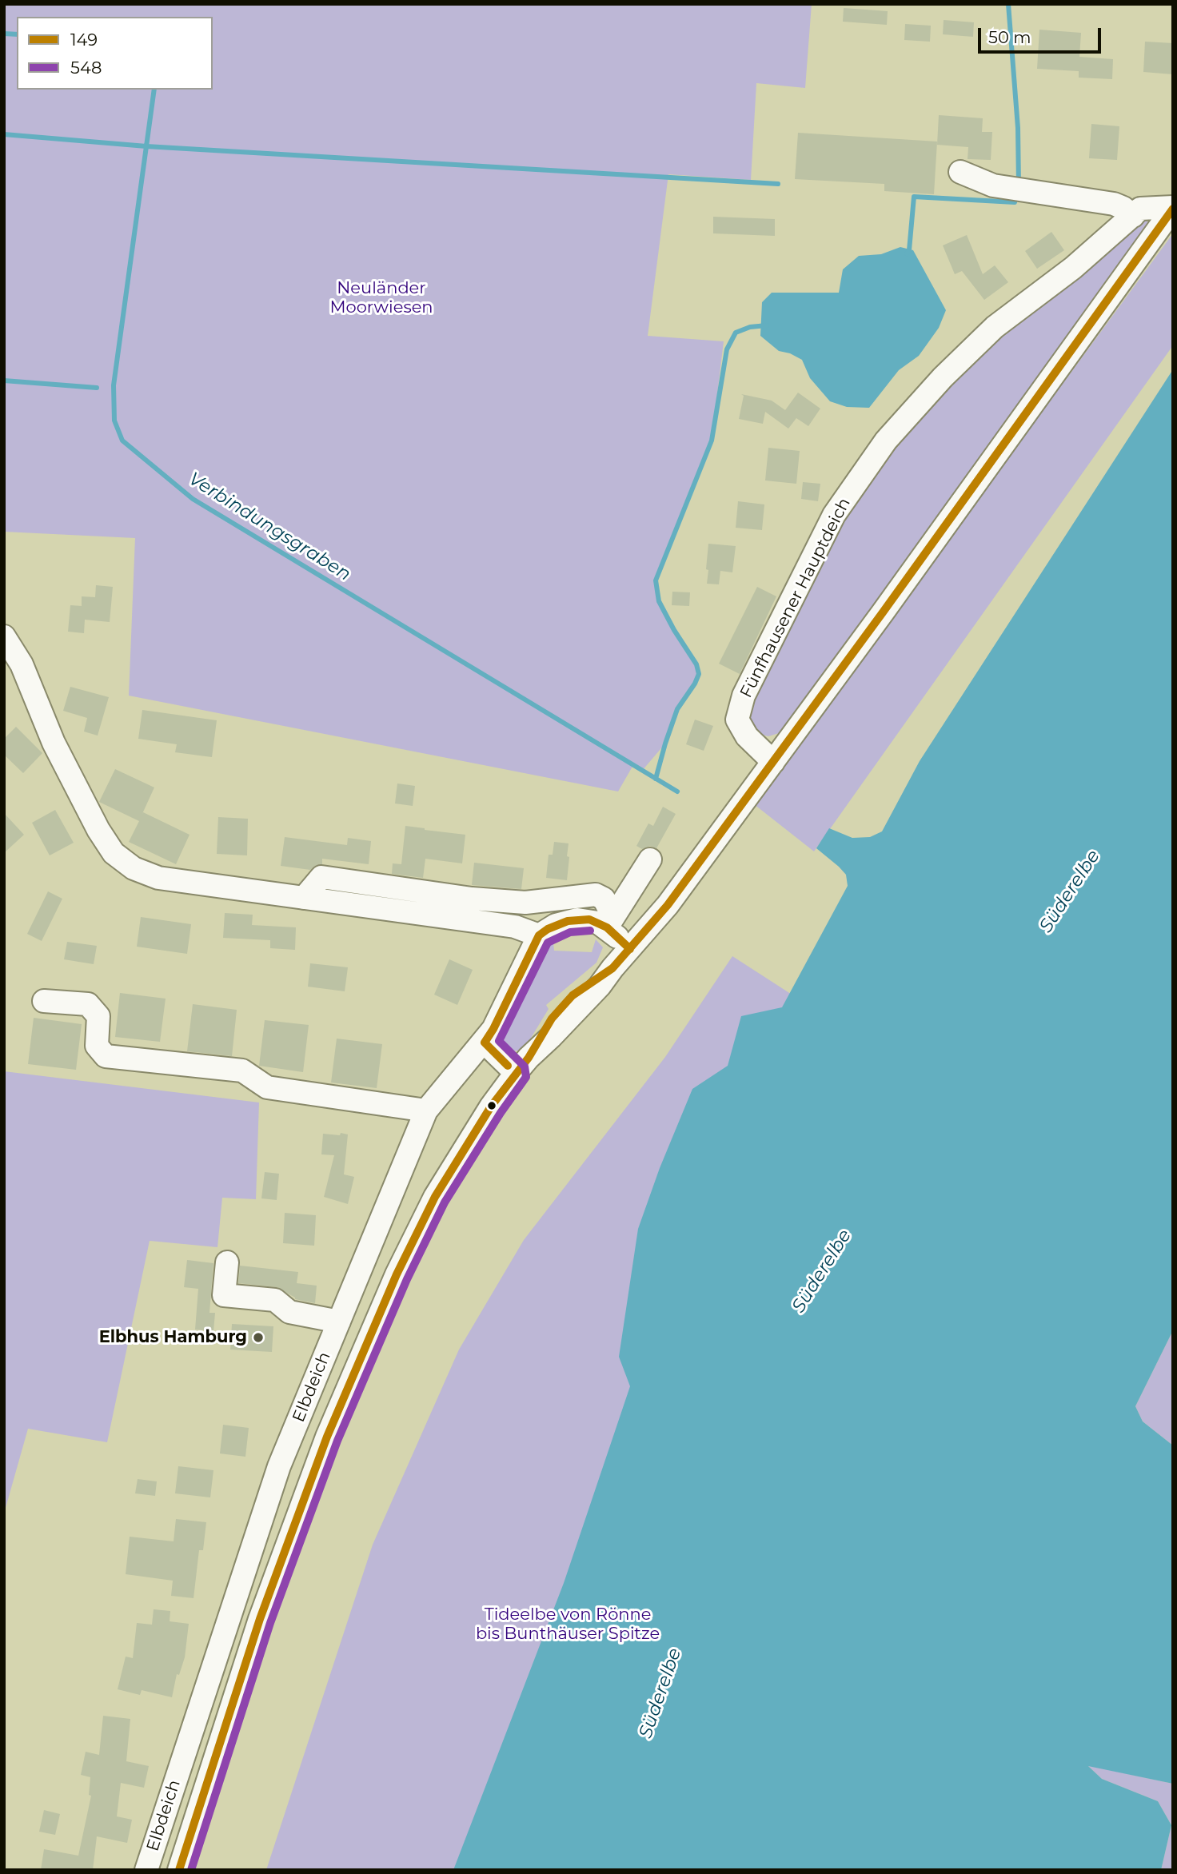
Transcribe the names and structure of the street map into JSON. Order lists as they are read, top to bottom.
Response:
{
  "streets": {
    "street": ["Fünfhausener Hauptdeich", "Elbdeich"]
  },
  "crossings": [
    ["Fünfhausener Hauptdeich", "Elbdeich"]
  ],
  "water": ["Verbindungsgraben", "Süderelbe"],
  "parks": ["Neuländer Moorwiesen", "Tideelbe von Rönne bis Bunthäuser Spitze"],
  "places": ["Elbhus Hamburg"],
  "lines": ["transit line 149", "transit line 548"],
  "legend": ["149", "548"],
  "scale_bar": "50 m"
}
